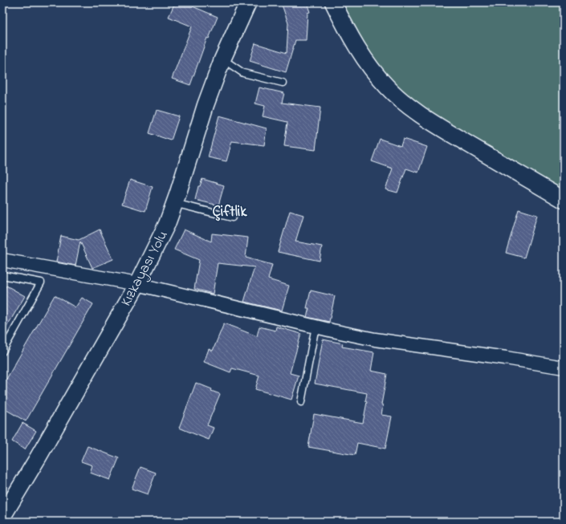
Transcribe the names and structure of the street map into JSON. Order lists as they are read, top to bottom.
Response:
{
  "streets": {
    "street": ["Kızkayası Yolu"]
  },
  "districts": ["Çiftlik"]
}
